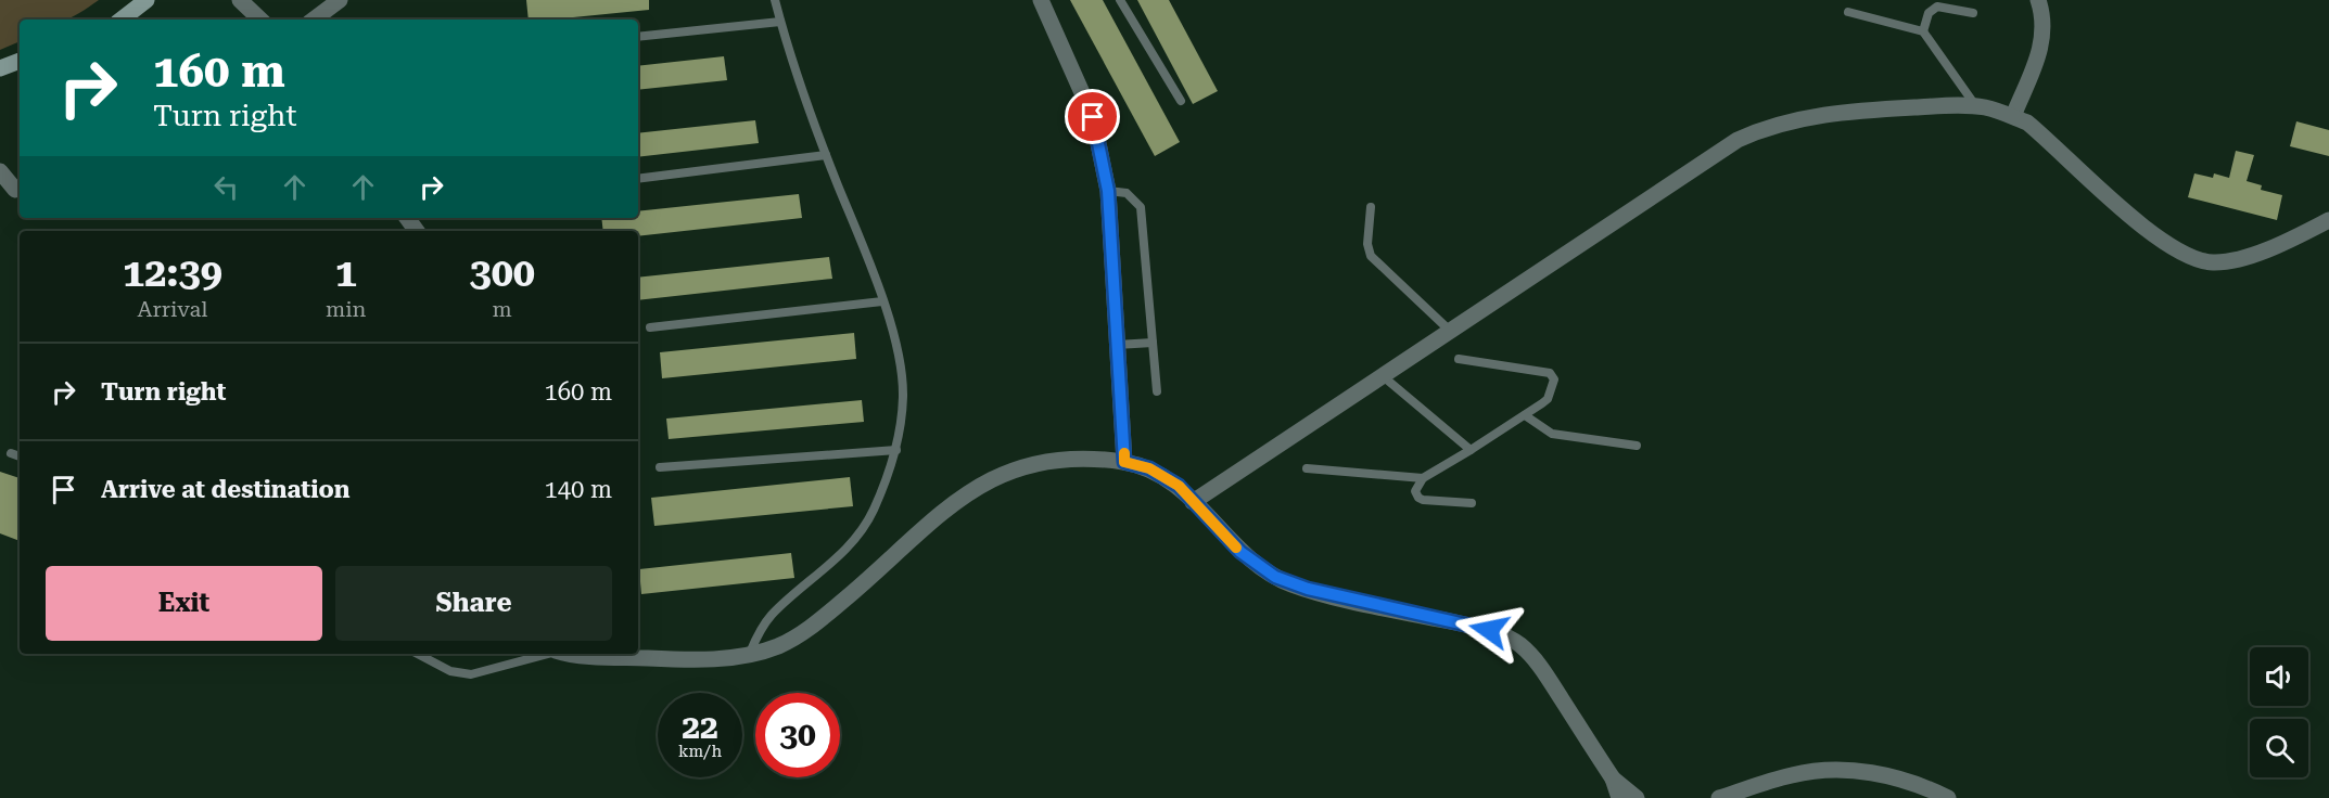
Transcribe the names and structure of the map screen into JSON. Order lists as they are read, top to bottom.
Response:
{
  "page": {
    "turn": ["160 m", "Turn right"],
    "eta": [
      "12:39",
      "Arrival",
      "1",
      "min",
      "300",
      "m"
    ],
    "list": [
      {
        "name": "Turn right",
        "value": "160 m"
      },
      {
        "name": "Arrive at destination",
        "value": "140 m"
      }
    ],
    "buttons": ["Exit", "Share"],
    "speed": "22 km/h",
    "limit": "30"
  }
}
